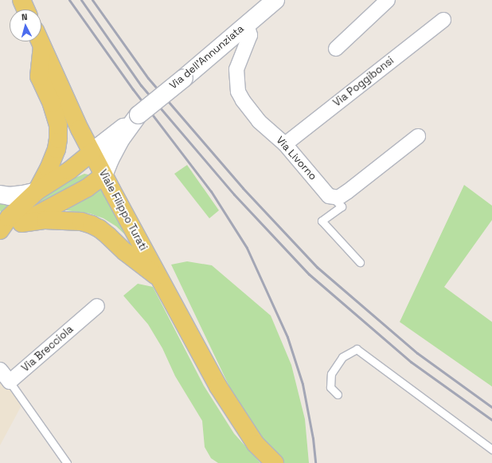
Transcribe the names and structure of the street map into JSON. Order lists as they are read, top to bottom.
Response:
{
  "streets": {
    "main road": ["Viale Filippo Turati"],
    "street": [
      "Via dell'Annunziata",
      "Via Poggibonsi",
      "Via Livorno",
      "Via Brecciola"
    ]
  },
  "crossings": [
    ["Via dell'Annunziata", "Via Livorno"],
    ["Via dell'Annunziata", "Viale Filippo Turati"],
    ["Via Poggibonsi", "Via Livorno"]
  ],
  "north": "top"
}
